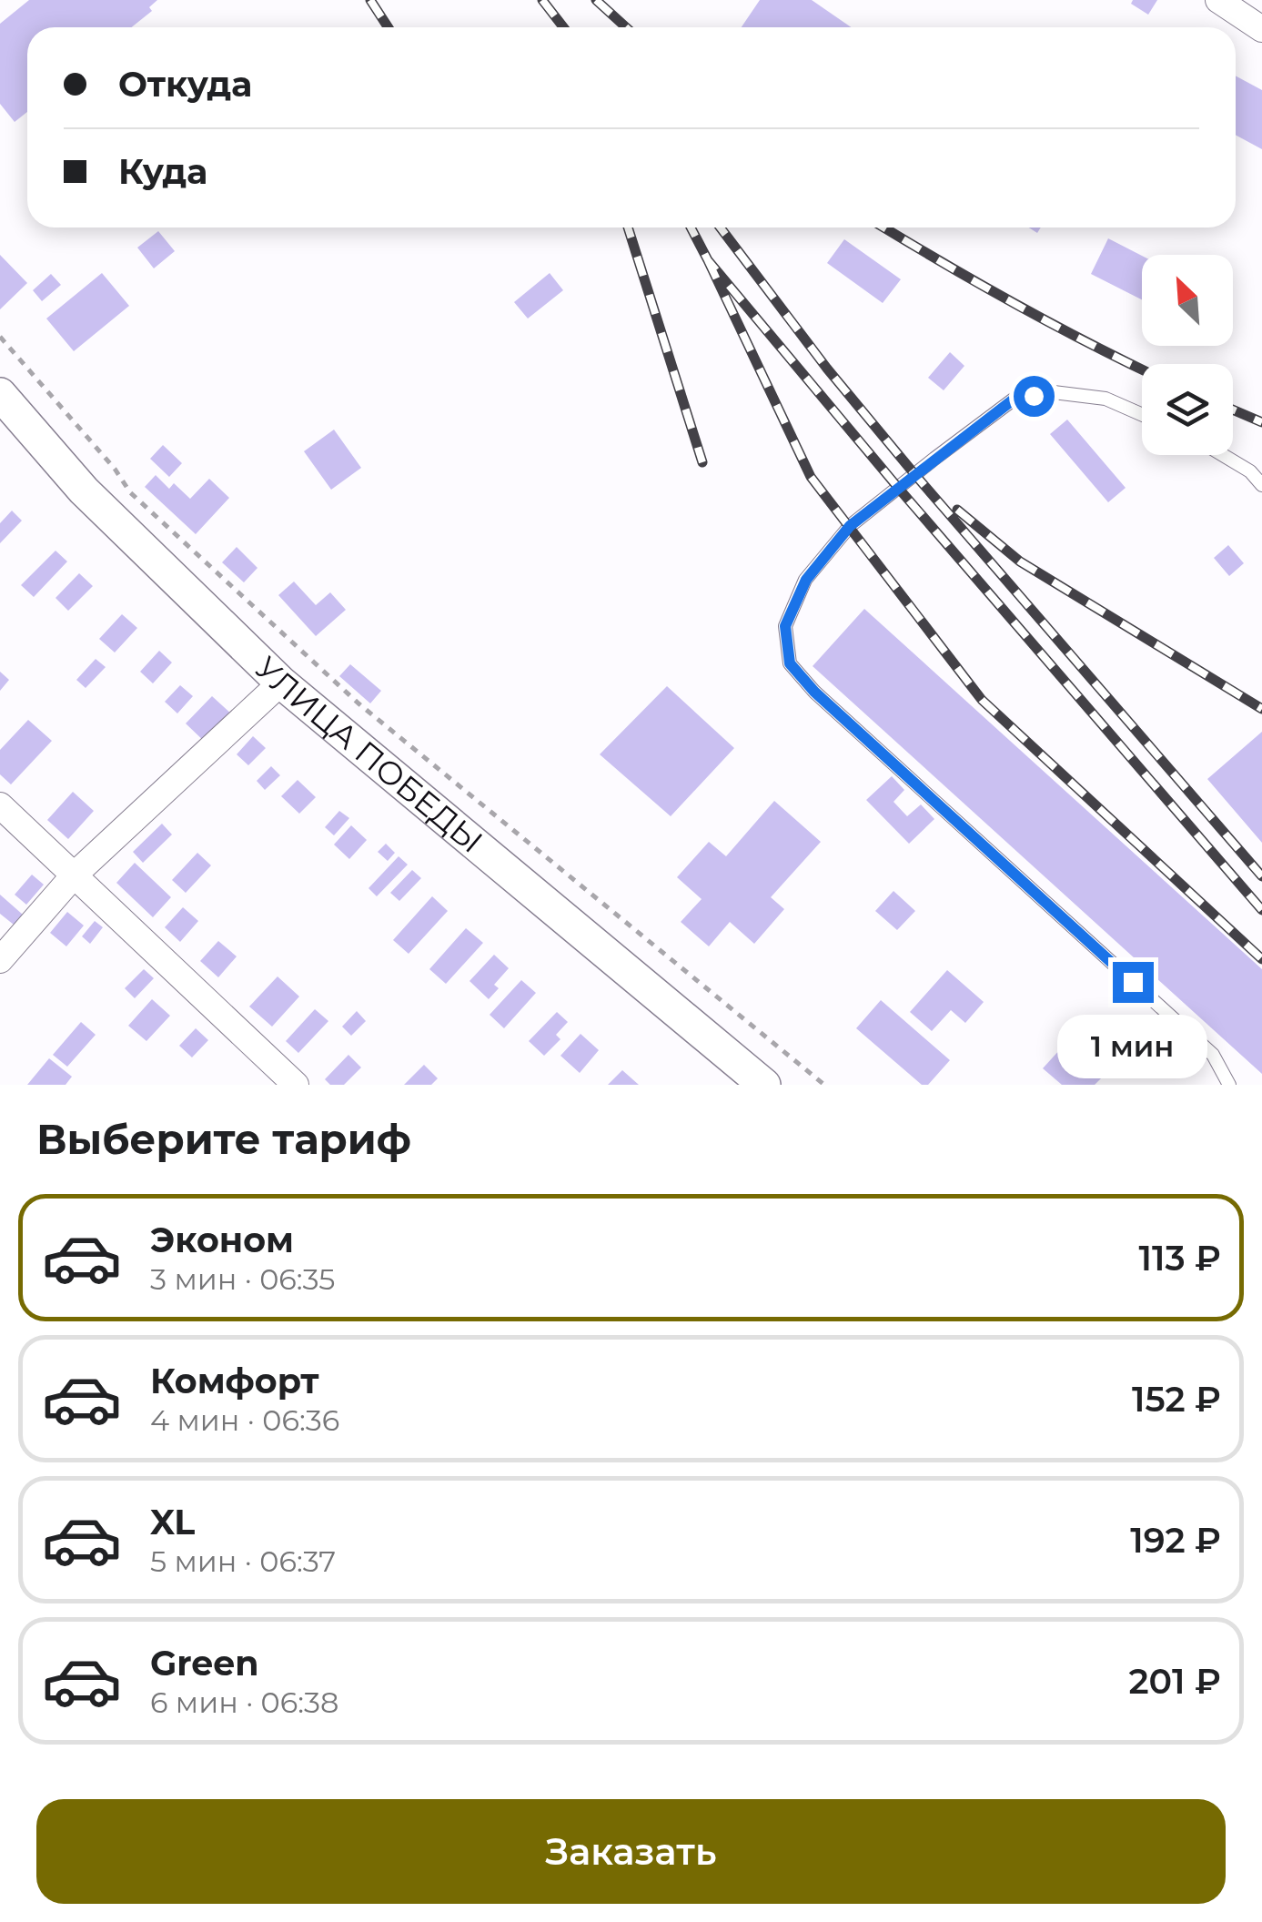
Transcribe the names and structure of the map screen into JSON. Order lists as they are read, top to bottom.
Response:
{
  "streets": {
    "street": ["УЛИЦА ПОБЕДЫ"]
  },
  "north": "top left",
  "page": {
    "banner": ["Откуда", "Куда"],
    "bubble": "1 мин",
    "heading": "Выберите тариф",
    "list": [
      {
        "name": "Эконом",
        "note": "3 мин · 06:35",
        "value": "113 ₽"
      },
      {
        "name": "Комфорт",
        "note": "4 мин · 06:36",
        "value": "152 ₽"
      },
      {
        "name": "XL",
        "note": "5 мин · 06:37",
        "value": "192 ₽"
      },
      {
        "name": "Green",
        "note": "6 мин · 06:38",
        "value": "201 ₽"
      }
    ],
    "buttons": "Заказать"
  }
}
